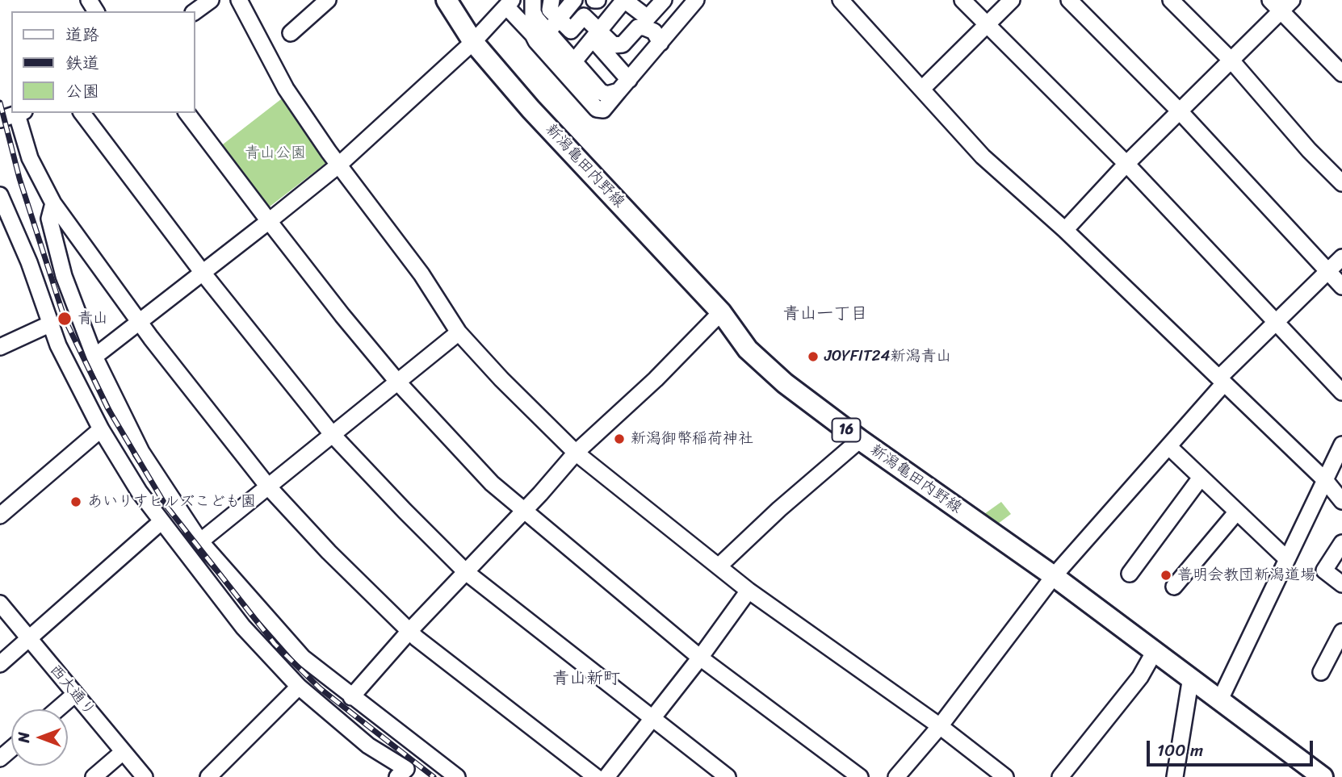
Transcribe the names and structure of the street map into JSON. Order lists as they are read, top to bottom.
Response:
{
  "streets": {
    "main road": ["新潟亀田内野線", "16"],
    "street": ["西大通り"]
  },
  "districts": ["青山一丁目", "青山新町"],
  "parks": ["青山公園"],
  "places": [
    "青山",
    "JOYFIT24新潟青山",
    "新潟御幣稲荷神社",
    "あいりすヒルズこども園",
    "普明会教団新潟道場"
  ],
  "legend": ["道路", "鉄道", "公園"],
  "scale_bar": "100 m",
  "north": "left"
}
